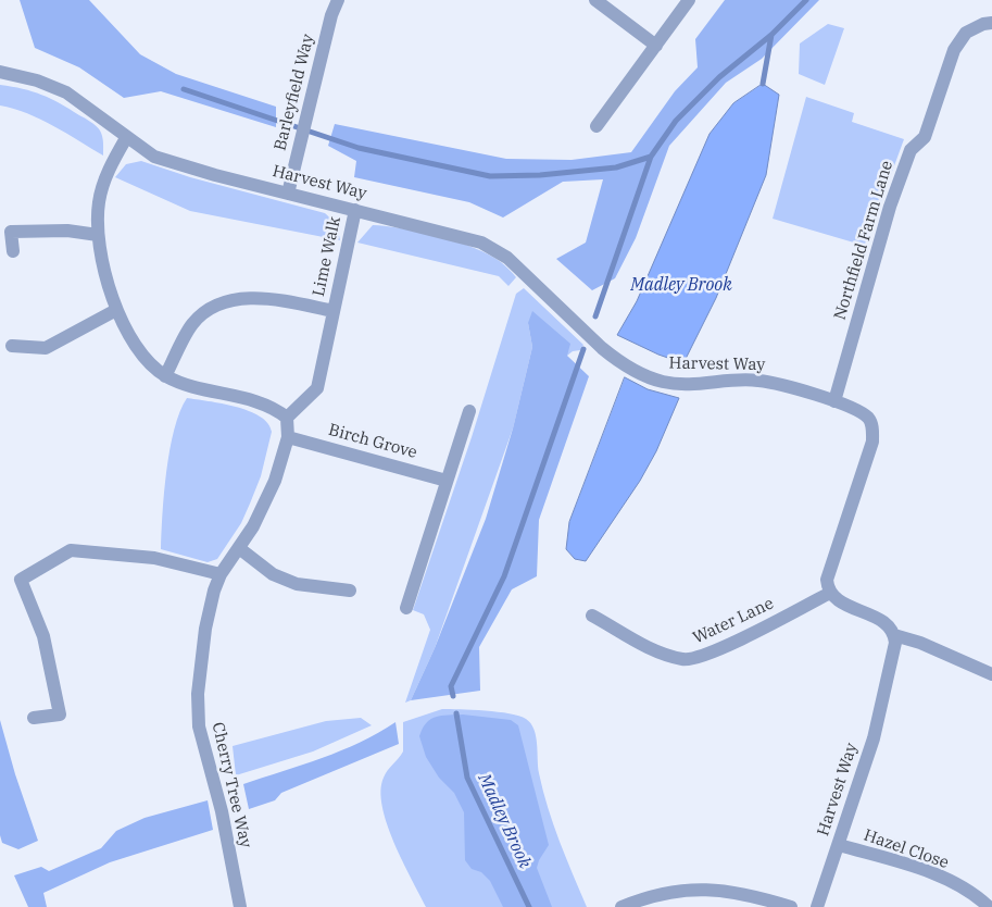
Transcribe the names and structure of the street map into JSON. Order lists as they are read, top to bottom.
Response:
{
  "streets": {
    "street": [
      "Barleyfield Way",
      "Harvest Way",
      "Northfield Farm Lane",
      "Lime Walk",
      "Birch Grove",
      "Water Lane",
      "Cherry Tree Way",
      "Hazel Close"
    ]
  },
  "crossings": [
    ["Barleyfield Way", "Harvest Way"],
    ["Harvest Way", "Northfield Farm Lane"],
    ["Harvest Way", "Lime Walk"],
    ["Harvest Way", "Water Lane"],
    ["Harvest Way", "Hazel Close"],
    ["Lime Walk", "Cherry Tree Way"],
    ["Birch Grove", "Cherry Tree Way"]
  ],
  "water": ["Madley Brook"]
}
